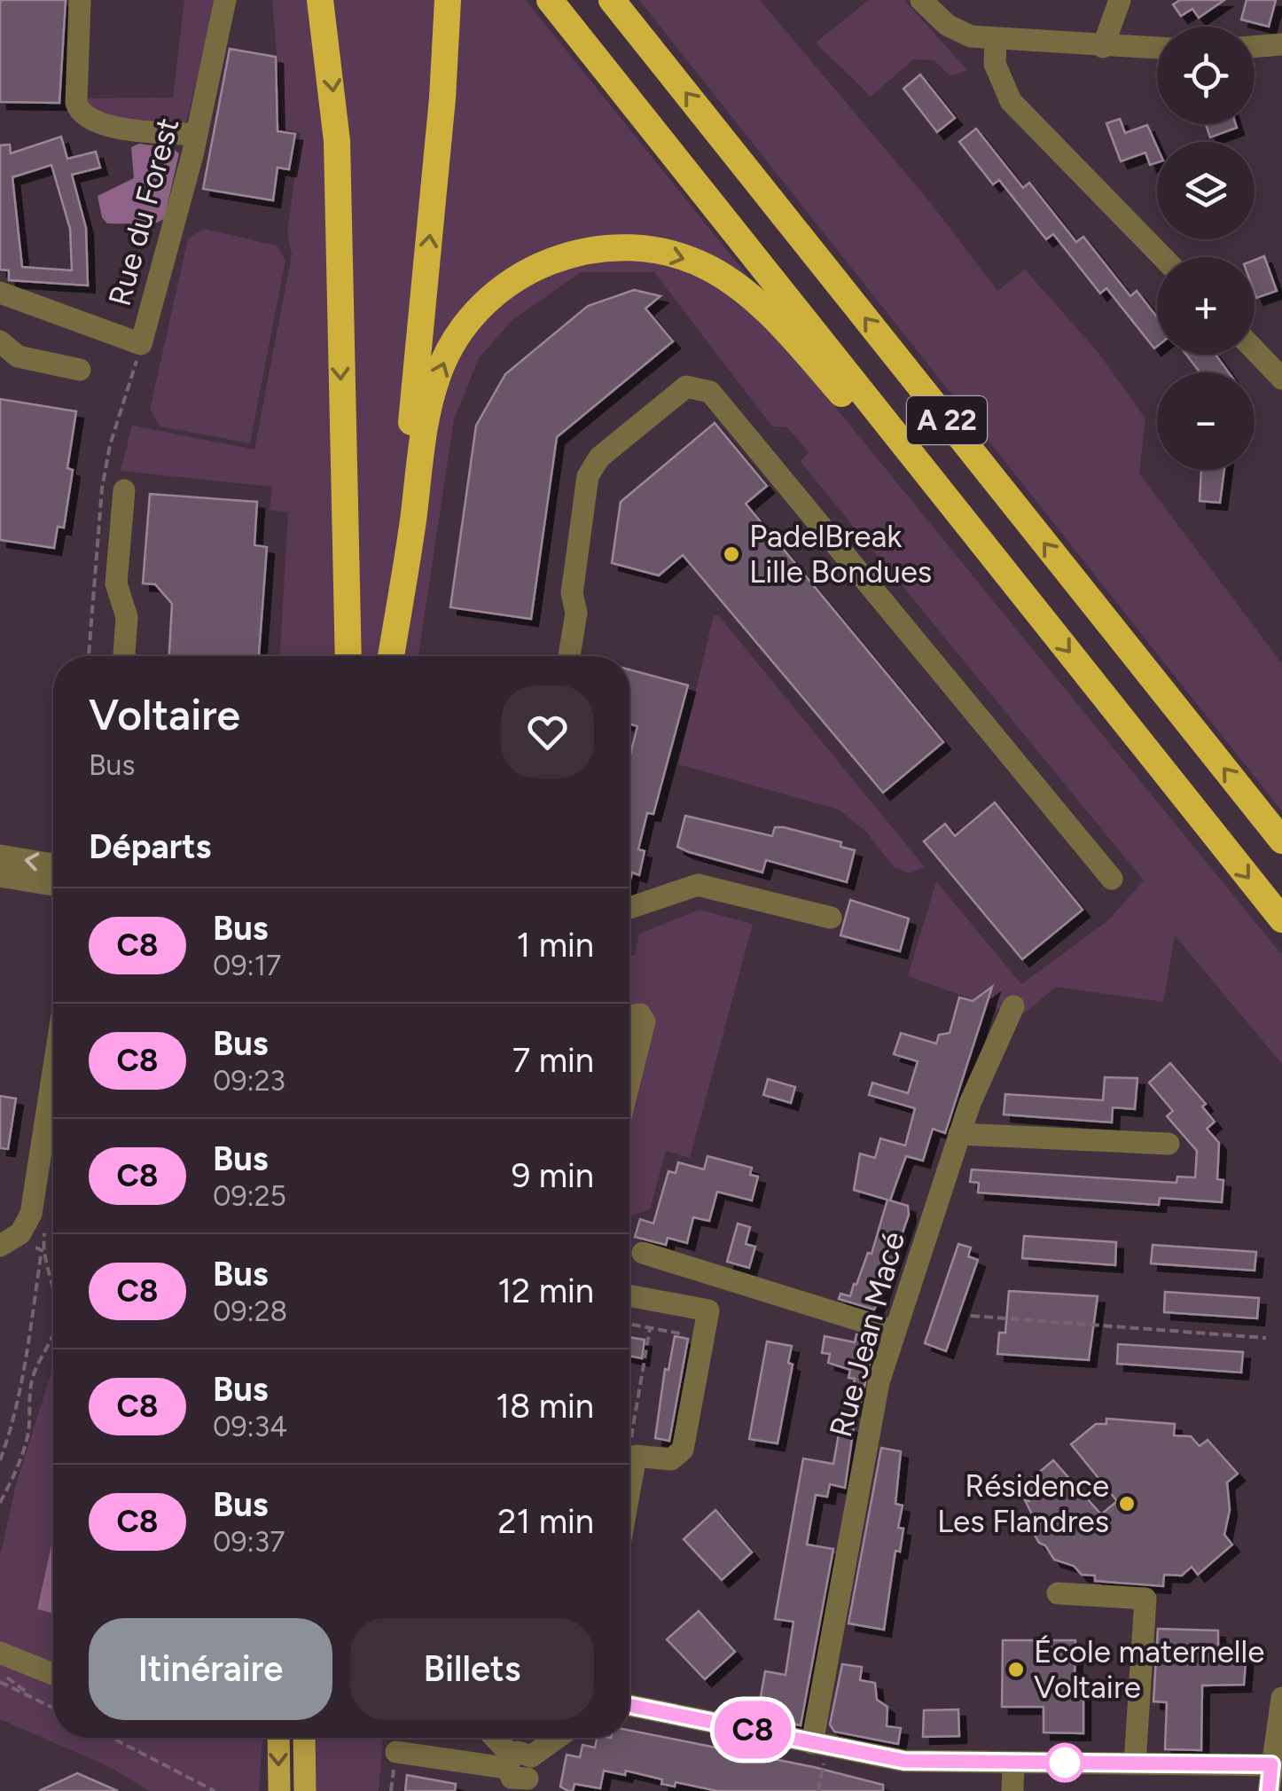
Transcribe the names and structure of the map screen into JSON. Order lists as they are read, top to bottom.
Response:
{
  "streets": {
    "highway": ["A 22"],
    "street": ["Rue du Forest", "Rue Jean Macé"]
  },
  "places": ["PadelBreak Lille Bondues", "Résidence Les Flandres", "École maternelle Voltaire"],
  "lines": ["bus line C8"],
  "page": {
    "on_map": "C8",
    "map_buttons": ["+", "−"],
    "heading": [
      ["Voltaire", "Bus"],
      "Départs"
    ],
    "list": [
      {
        "mark": "C8",
        "name": "Bus",
        "note": "09:17",
        "value": "1 min"
      },
      {
        "mark": "C8",
        "name": "Bus",
        "note": "09:23",
        "value": "7 min"
      },
      {
        "mark": "C8",
        "name": "Bus",
        "note": "09:25",
        "value": "9 min"
      },
      {
        "mark": "C8",
        "name": "Bus",
        "note": "09:28",
        "value": "12 min"
      },
      {
        "mark": "C8",
        "name": "Bus",
        "note": "09:34",
        "value": "18 min"
      },
      {
        "mark": "C8",
        "name": "Bus",
        "note": "09:37",
        "value": "21 min"
      }
    ],
    "buttons": ["Itinéraire", "Billets"]
  }
}
